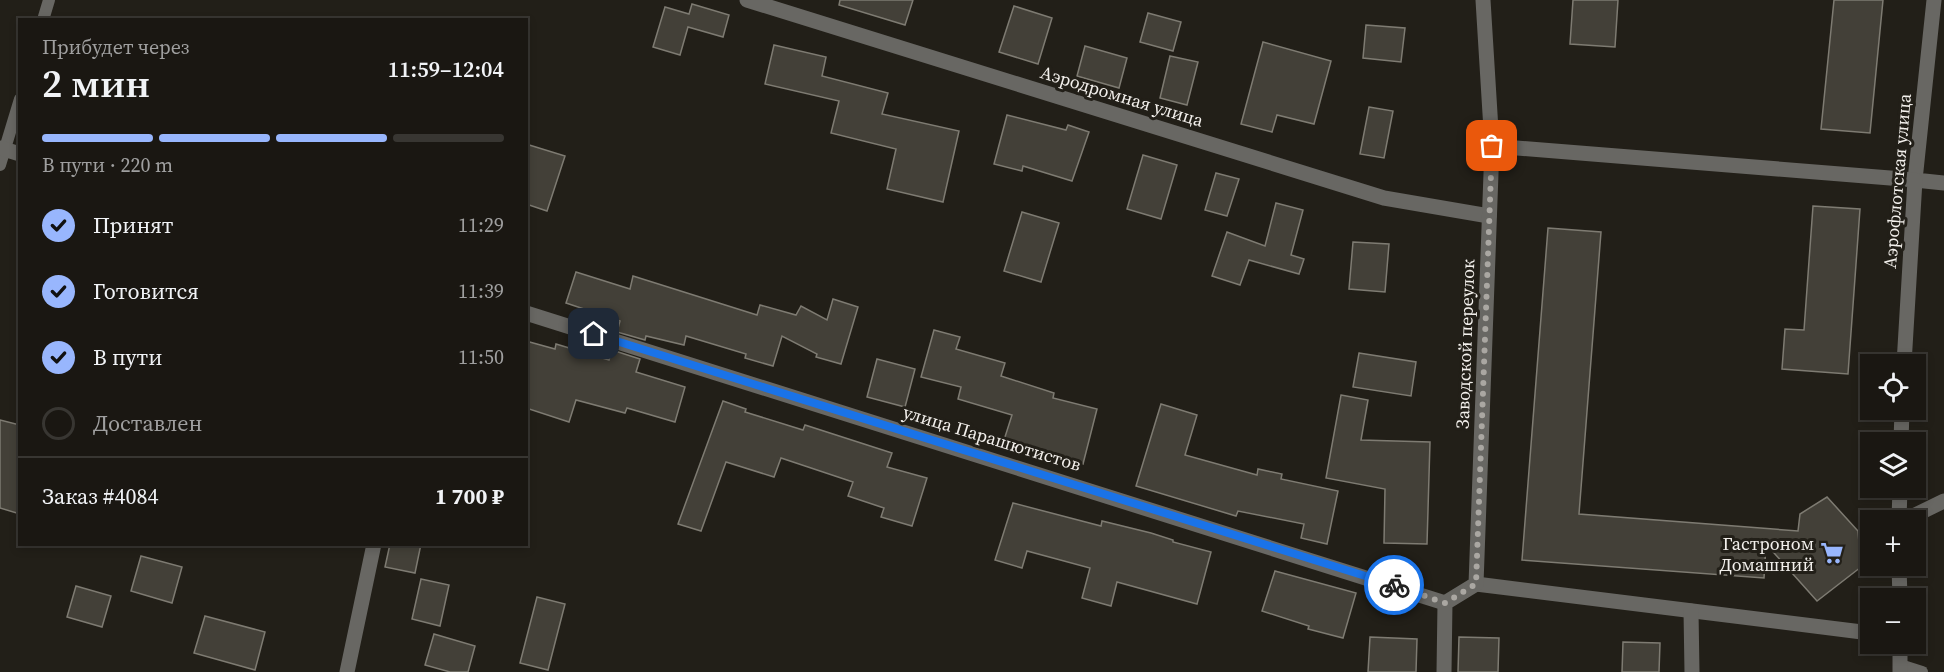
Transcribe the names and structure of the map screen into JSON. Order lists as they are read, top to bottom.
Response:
{
  "streets": {
    "street": [
      "Аэродромная улица",
      "Аэрофлотская улица",
      "Заводской переулок",
      "улица Парашютистов"
    ]
  },
  "crossings": [
    ["Аэродромная улица", "Заводской переулок"]
  ],
  "places": {
    "supermarket": ["Гастроном Домашний"]
  },
  "page": {
    "heading": ["2 мин", "Прибудет через", "11:59–12:04"],
    "panel": ["Заказ #4084", "1 700 ₽"],
    "bar": "В пути · 220 m",
    "list": [
      ["Принят", "11:29"],
      ["Готовится", "11:39"],
      ["В пути", "11:50"],
      "Доставлен"
    ],
    "map_buttons": ["+", "−"]
  }
}
